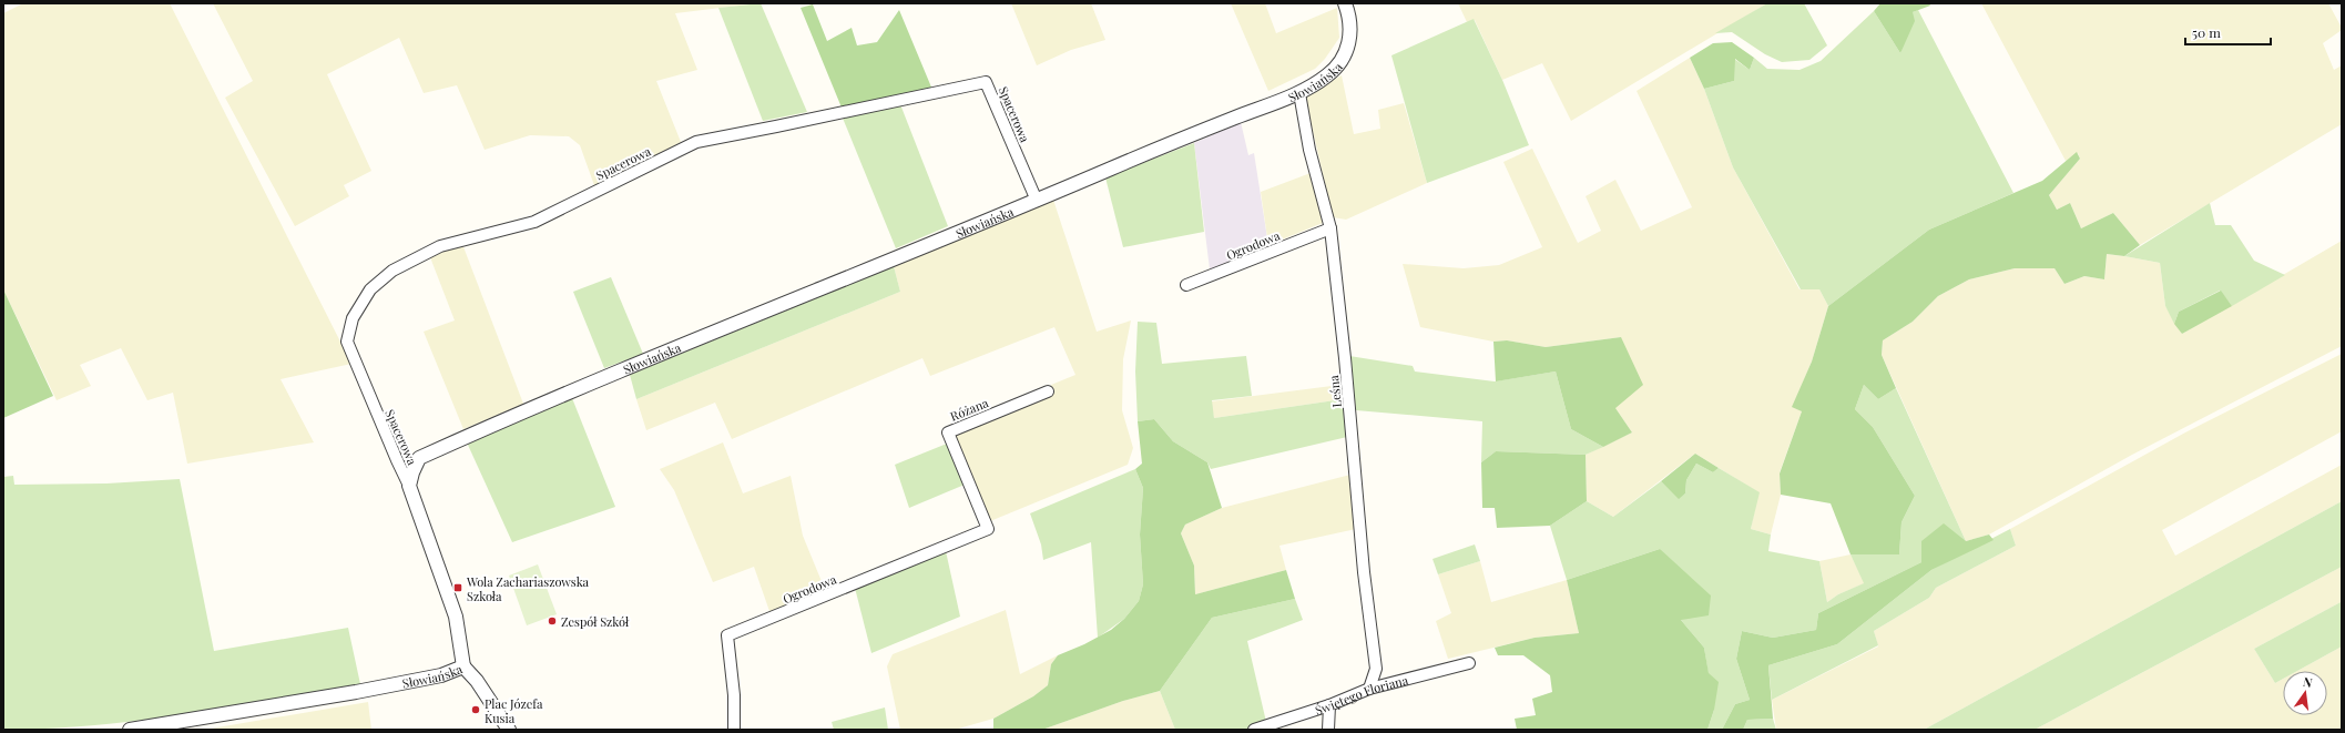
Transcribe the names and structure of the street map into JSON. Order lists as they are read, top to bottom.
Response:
{
  "streets": {
    "street": [
      "Słowiańska",
      "Spacerowa",
      "Ogrodowa",
      "Leśna",
      "Różana",
      "Świętego Floriana"
    ]
  },
  "crossings": [
    ["Słowiańska", "Spacerowa"],
    ["Słowiańska", "Leśna"],
    ["Ogrodowa", "Leśna"],
    ["Ogrodowa", "Różana"],
    ["Leśna", "Świętego Floriana"]
  ],
  "places": {
    "transit": ["Wola Zachariaszowska Szkoła"],
    "other": ["Zespół Szkół", "Plac Józefa Kusia"]
  },
  "scale_bar": "50 m",
  "north": "top"
}
